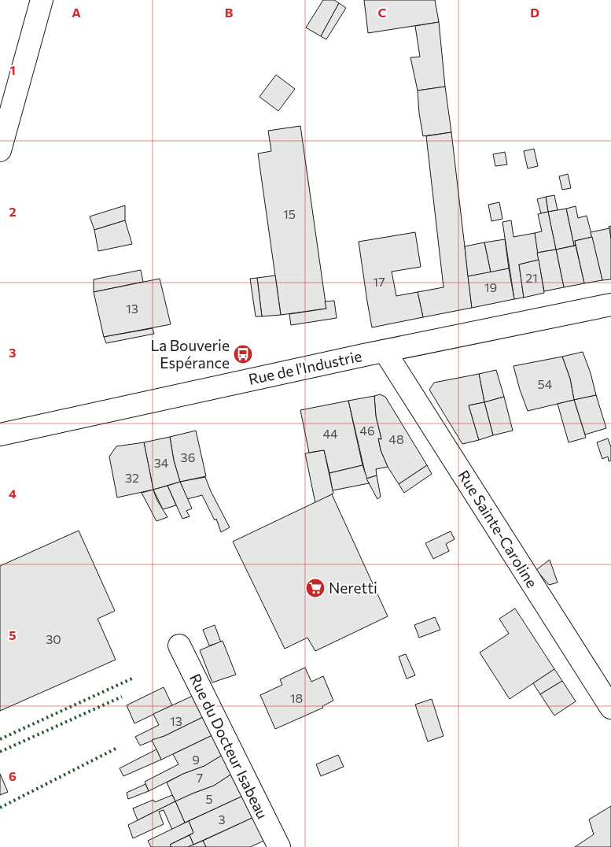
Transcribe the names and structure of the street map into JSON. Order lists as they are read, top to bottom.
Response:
{
  "streets": {
    "main road": ["Rue de l'Industrie", "Rue Sainte-Caroline", "Rue du Docteur Isabeau"]
  },
  "crossings": [
    ["Rue de l'Industrie", "Rue Sainte-Caroline"]
  ],
  "places": {
    "bus stop": ["La Bouverie Espérance"],
    "supermarket": ["Neretti"]
  },
  "house_numbers": [
    "15",
    "21",
    "17",
    "19",
    "13",
    "54",
    "46",
    "44",
    "48",
    "36",
    "34",
    "32",
    "30",
    "18",
    "13",
    "9",
    "7",
    "5",
    "3"
  ],
  "grid": {
    "columns": [
      "A",
      "B",
      "C",
      "D"
    ],
    "rows": [
      "1",
      "2",
      "3",
      "4",
      "5",
      "6"
    ]
  }
}
